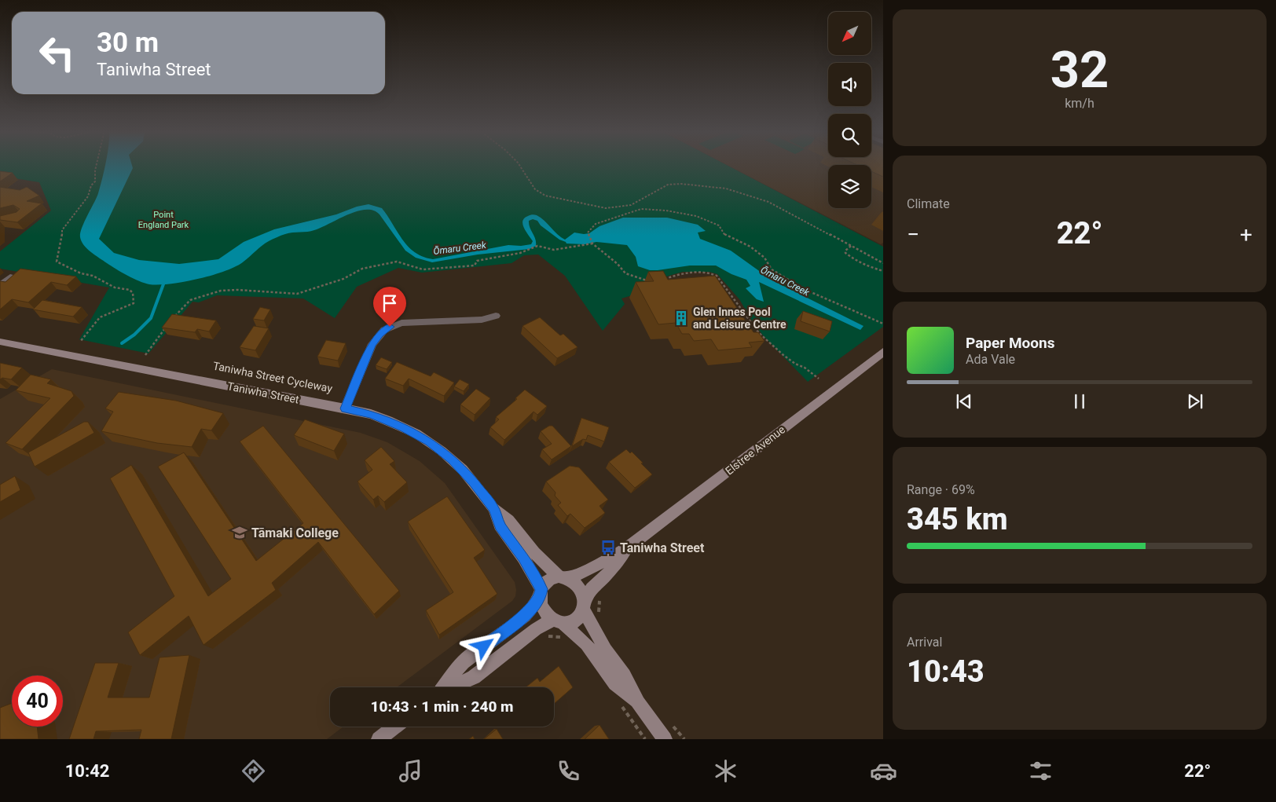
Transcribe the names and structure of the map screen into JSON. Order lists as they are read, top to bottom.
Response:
{
  "streets": {
    "main road": ["Taniwha Street", "Elstree Avenue"]
  },
  "crossings": [
    ["Taniwha Street", "Elstree Avenue"]
  ],
  "water": ["Ōmaru Creek"],
  "parks": ["Point England Park"],
  "places": {
    "building": ["Glen Innes Pool and Leisure Centre"],
    "school or university": ["Tāmaki College"],
    "bus stop": ["Taniwha Street"]
  },
  "north": "bottom left",
  "page": {
    "tile": [
      ["32", "km/h"],
      "Climate",
      ["Range · 69%", "345 km"],
      ["Arrival", "10:43"]
    ],
    "turn": ["30 m", "Taniwha Street"],
    "heat": ["−", "22°", "+"],
    "song": ["Paper Moons", "Ada Vale"],
    "limit": "40",
    "trip": "10:43 · 1 min · 240 m",
    "tabs": ["10:42", "22°"]
  }
}
